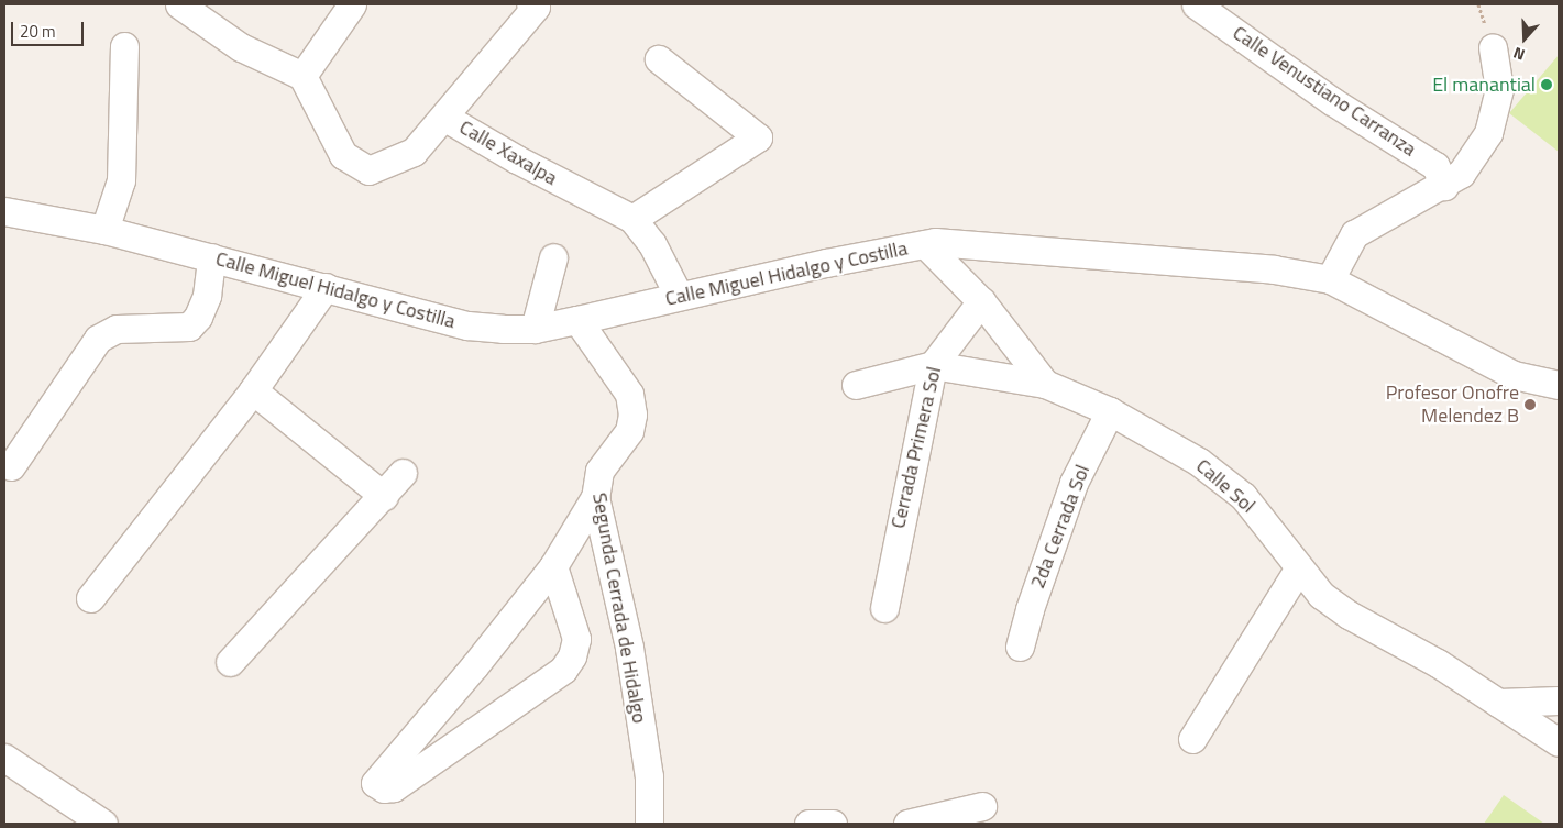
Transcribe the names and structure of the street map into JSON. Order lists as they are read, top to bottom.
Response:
{
  "streets": {
    "street": [
      "Calle Venustiano Carranza",
      "Calle Xaxalpa",
      "Calle Miguel Hidalgo y Costilla",
      "Cerrada Primera Sol",
      "Calle Sol",
      "2da Cerrada Sol",
      "Segunda Cerrada de Hidalgo"
    ]
  },
  "crossings": [
    ["Calle Xaxalpa", "Calle Miguel Hidalgo y Costilla"],
    ["Calle Miguel Hidalgo y Costilla", "Calle Sol"],
    ["Calle Miguel Hidalgo y Costilla", "Segunda Cerrada de Hidalgo"],
    ["Cerrada Primera Sol", "Calle Sol"],
    ["Calle Sol", "2da Cerrada Sol"]
  ],
  "places": ["El manantial", "Profesor Onofre Melendez B"],
  "scale_bar": "20 m",
  "north": "bottom"
}
